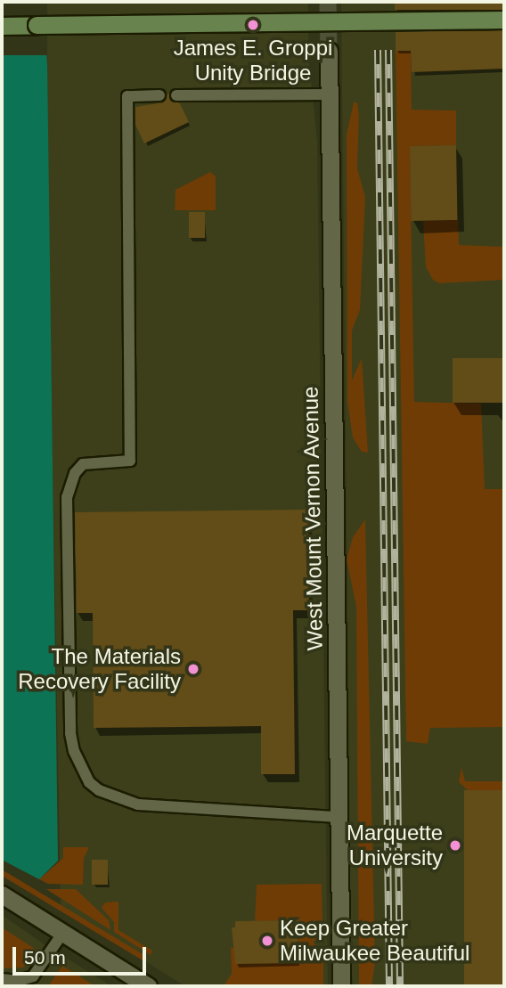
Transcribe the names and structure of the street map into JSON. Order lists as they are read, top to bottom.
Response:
{
  "streets": {
    "street": ["West Mount Vernon Avenue"]
  },
  "places": [
    "James E. Groppi Unity Bridge",
    "The Materials Recovery Facility",
    "Marquette University",
    "Keep Greater Milwaukee Beautiful"
  ],
  "scale_bar": "50 m"
}
